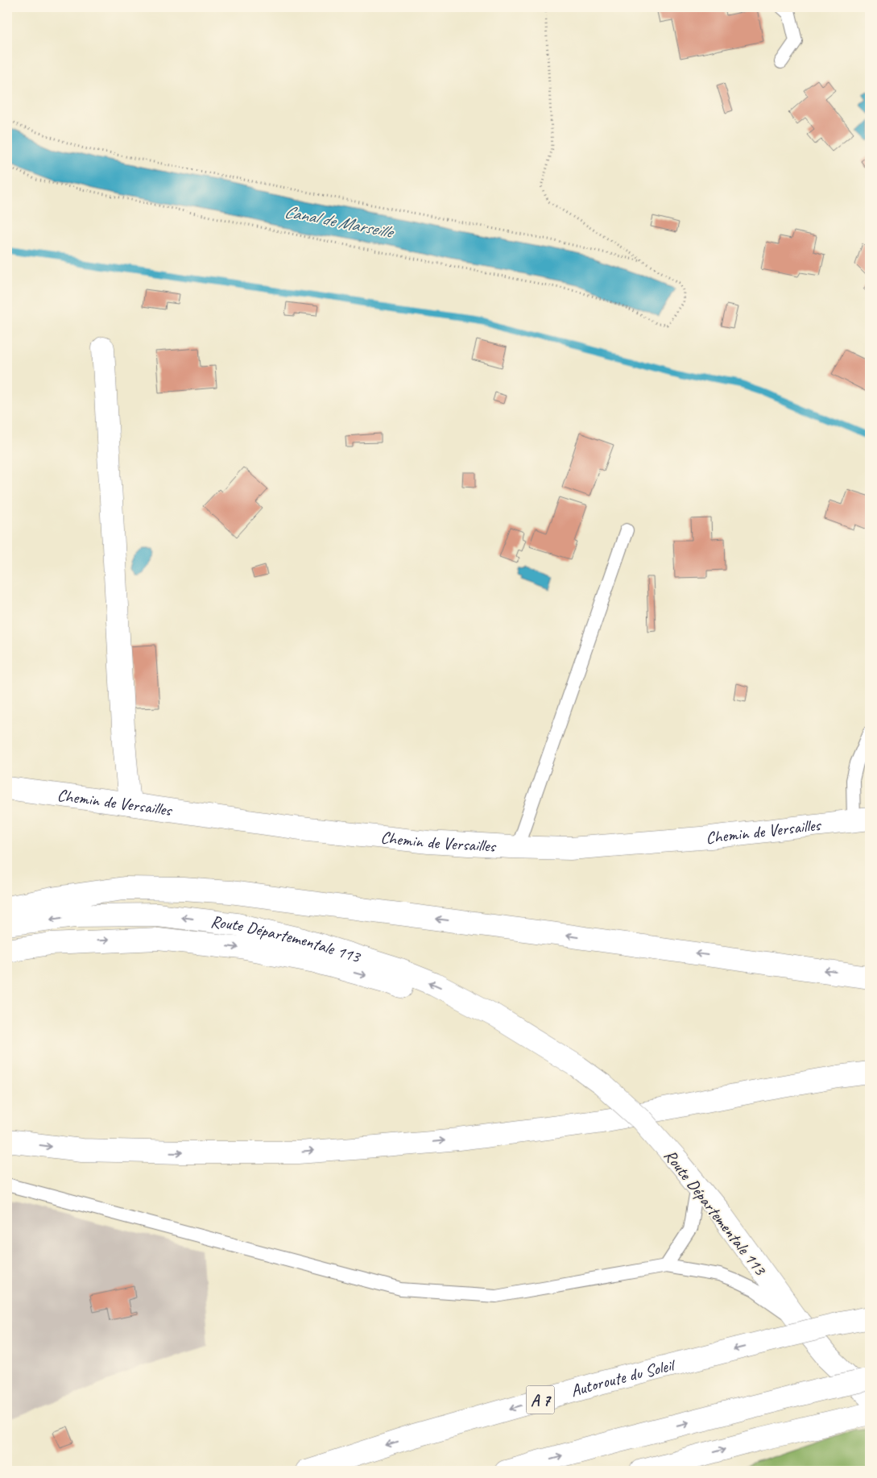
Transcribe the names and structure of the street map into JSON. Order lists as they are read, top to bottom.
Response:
{
  "streets": {
    "main road": [
      "Chemin de Versailles",
      "Route Départementale 113",
      "Autoroute du Soleil",
      "A 7"
    ]
  },
  "water": ["Canal de Marseille"]
}
